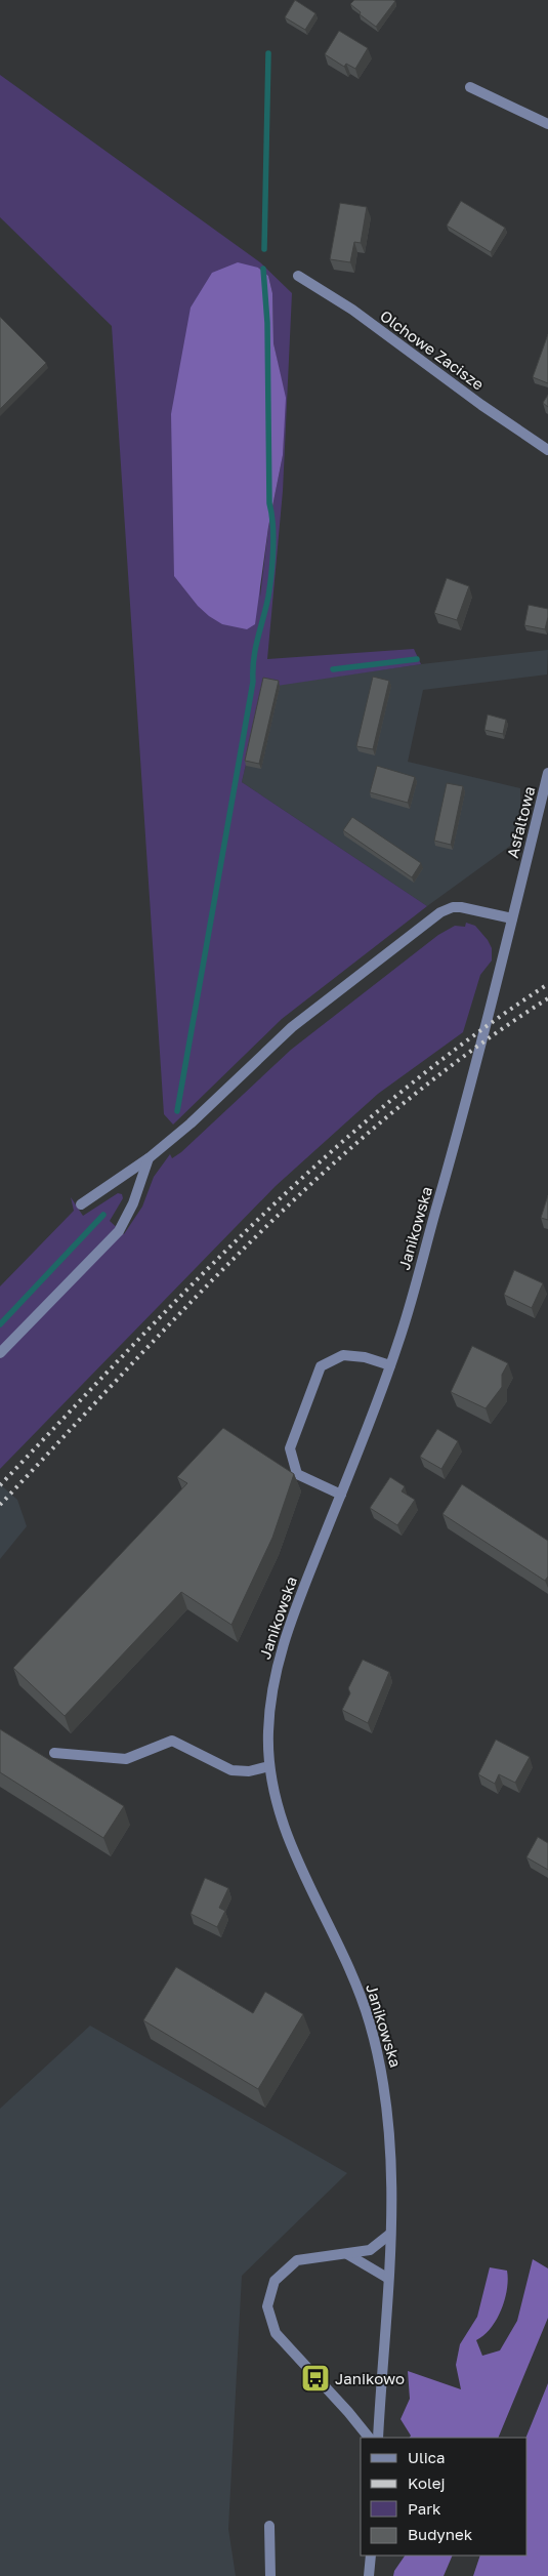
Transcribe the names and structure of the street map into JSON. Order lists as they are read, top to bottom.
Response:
{
  "streets": {
    "street": ["Olchowe Zacisze", "Asfaltowa", "Janikowska"]
  },
  "crossings": [
    ["Asfaltowa", "Janikowska"]
  ],
  "places": {
    "bus stop": ["Janikowo"]
  },
  "legend": [
    "Ulica",
    "Kolej",
    "Park",
    "Budynek"
  ]
}
